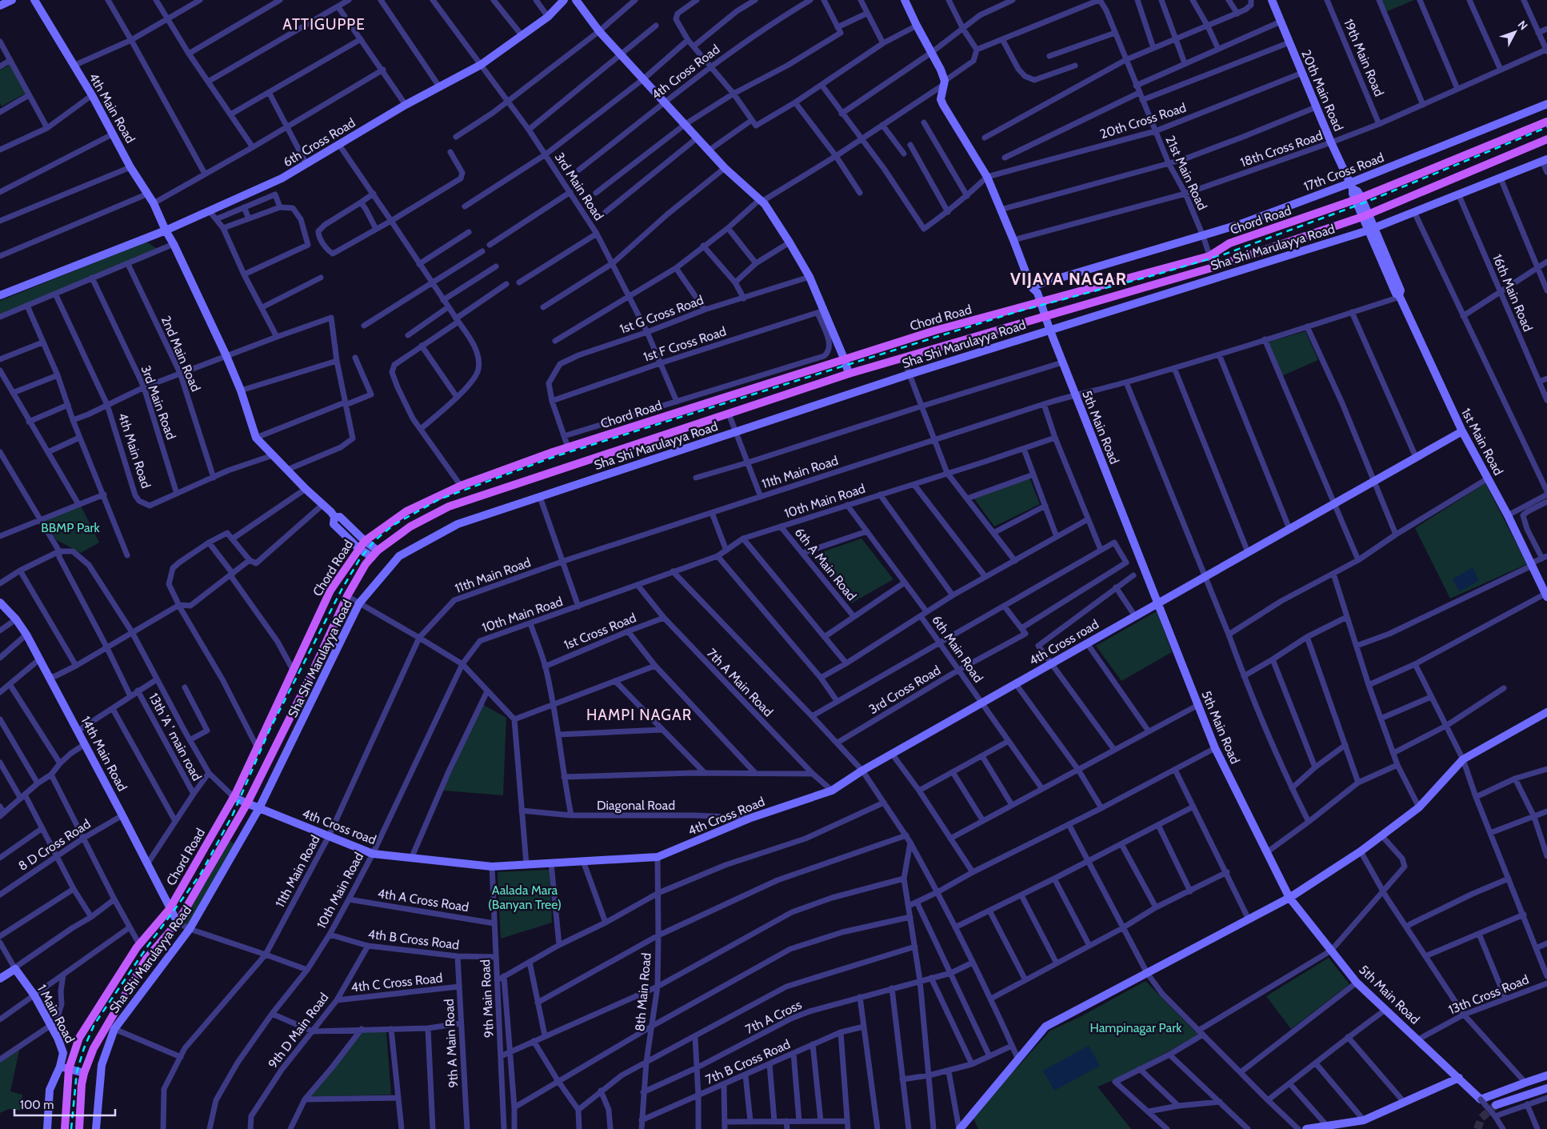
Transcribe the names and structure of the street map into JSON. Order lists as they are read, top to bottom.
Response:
{
  "streets": {
    "main road": ["Chord Road"],
    "street": [
      "19th Main Road",
      "4th Cross Road",
      "20th Main Road",
      "4th Main Road",
      "20th Cross Road",
      "6th Cross Road",
      "18th Cross Road",
      "17th Cross Road",
      "21st Main Road",
      "3rd Main Road",
      "Sha Shi Marulayya Road",
      "16th Main Road",
      "1st G Cross Road",
      "1st F Cross Road",
      "2nd Main Road",
      "5th Main Road",
      "1st Main Road",
      "11th Main Road",
      "10th Main Road",
      "6th A Main Road",
      "1st Cross Road",
      "4th Cross road",
      "6th Main Road",
      "7th A Main Road",
      "3rd Cross Road",
      "13th 'A ' main road",
      "14th Main Road",
      "Diagonal Road",
      "8 D Cross Road",
      "4th A Cross Road",
      "4th B Cross Road",
      "4th C Cross Road",
      "8th Main Road",
      "13th Cross Road",
      "9th Main Road",
      "1 Main Road",
      "7th A Cross",
      "9th D Main Road",
      "9th A Main Road",
      "7th B Cross Road"
    ]
  },
  "crossings": [
    ["19th Main Road", "18th Cross Road"],
    ["4th Cross Road", "4th Cross road"],
    ["4th Cross Road", "6th Main Road"],
    ["4th Cross Road", "7th A Main Road"],
    ["4th Cross Road", "Diagonal Road"],
    ["4th Cross Road", "8th Main Road"],
    ["4th Cross Road", "9th Main Road"],
    ["20th Main Road", "20th Cross Road"],
    ["20th Main Road", "18th Cross Road"],
    ["20th Main Road", "17th Cross Road"],
    ["20th Main Road", "Chord Road"],
    ["20th Main Road", "1st Main Road"],
    ["4th Main Road", "6th Cross Road"],
    ["4th Main Road", "3rd Main Road"],
    ["4th Main Road", "2nd Main Road"],
    ["20th Cross Road", "21st Main Road"],
    ["20th Cross Road", "5th Main Road"],
    ["6th Cross Road", "3rd Main Road"],
    ["18th Cross Road", "21st Main Road"],
    ["18th Cross Road", "5th Main Road"],
    ["17th Cross Road", "21st Main Road"],
    ["17th Cross Road", "5th Main Road"],
    ["21st Main Road", "Chord Road"],
    ["3rd Main Road", "1st G Cross Road"],
    ["3rd Main Road", "1st F Cross Road"],
    ["Chord Road", "1st G Cross Road"],
    ["Chord Road", "5th Main Road"],
    ["Chord Road", "1st Main Road"],
    ["Chord Road", "4th Cross road"],
    ["Chord Road", "14th Main Road"],
    ["Sha Shi Marulayya Road", "16th Main Road"],
    ["Sha Shi Marulayya Road", "5th Main Road"],
    ["Sha Shi Marulayya Road", "1st Main Road"],
    ["Sha Shi Marulayya Road", "4th Cross road"],
    ["1st G Cross Road", "1st F Cross Road"],
    ["5th Main Road", "11th Main Road"],
    ["5th Main Road", "4th Cross road"],
    ["5th Main Road", "13th Cross Road"],
    ["1st Main Road", "11th Main Road"],
    ["1st Main Road", "4th Cross road"],
    ["11th Main Road", "4th Cross road"],
    ["10th Main Road", "6th A Main Road"],
    ["10th Main Road", "4th Cross road"],
    ["10th Main Road", "6th Main Road"],
    ["10th Main Road", "7th A Main Road"],
    ["10th Main Road", "4th A Cross Road"],
    ["10th Main Road", "4th B Cross Road"],
    ["1st Cross Road", "7th A Main Road"],
    ["4th Cross road", "6th Main Road"],
    ["6th Main Road", "3rd Cross Road"],
    ["14th Main Road", "8 D Cross Road"],
    ["4th A Cross Road", "9th Main Road"],
    ["4th B Cross Road", "9th Main Road"],
    ["4th B Cross Road", "9th D Main Road"],
    ["4th B Cross Road", "9th A Main Road"],
    ["4th C Cross Road", "9th D Main Road"],
    ["4th C Cross Road", "9th A Main Road"],
    ["8th Main Road", "7th A Cross"],
    ["8th Main Road", "7th B Cross Road"]
  ],
  "districts": ["ATTIGUPPE", "VIJAYA NAGAR", "HAMPI NAGAR"],
  "parks": ["BBMP Park", "Aalada Mara (Banyan Tree)", "Hampinagar Park"],
  "scale_bar": "100 m",
  "north": "top right"
}
